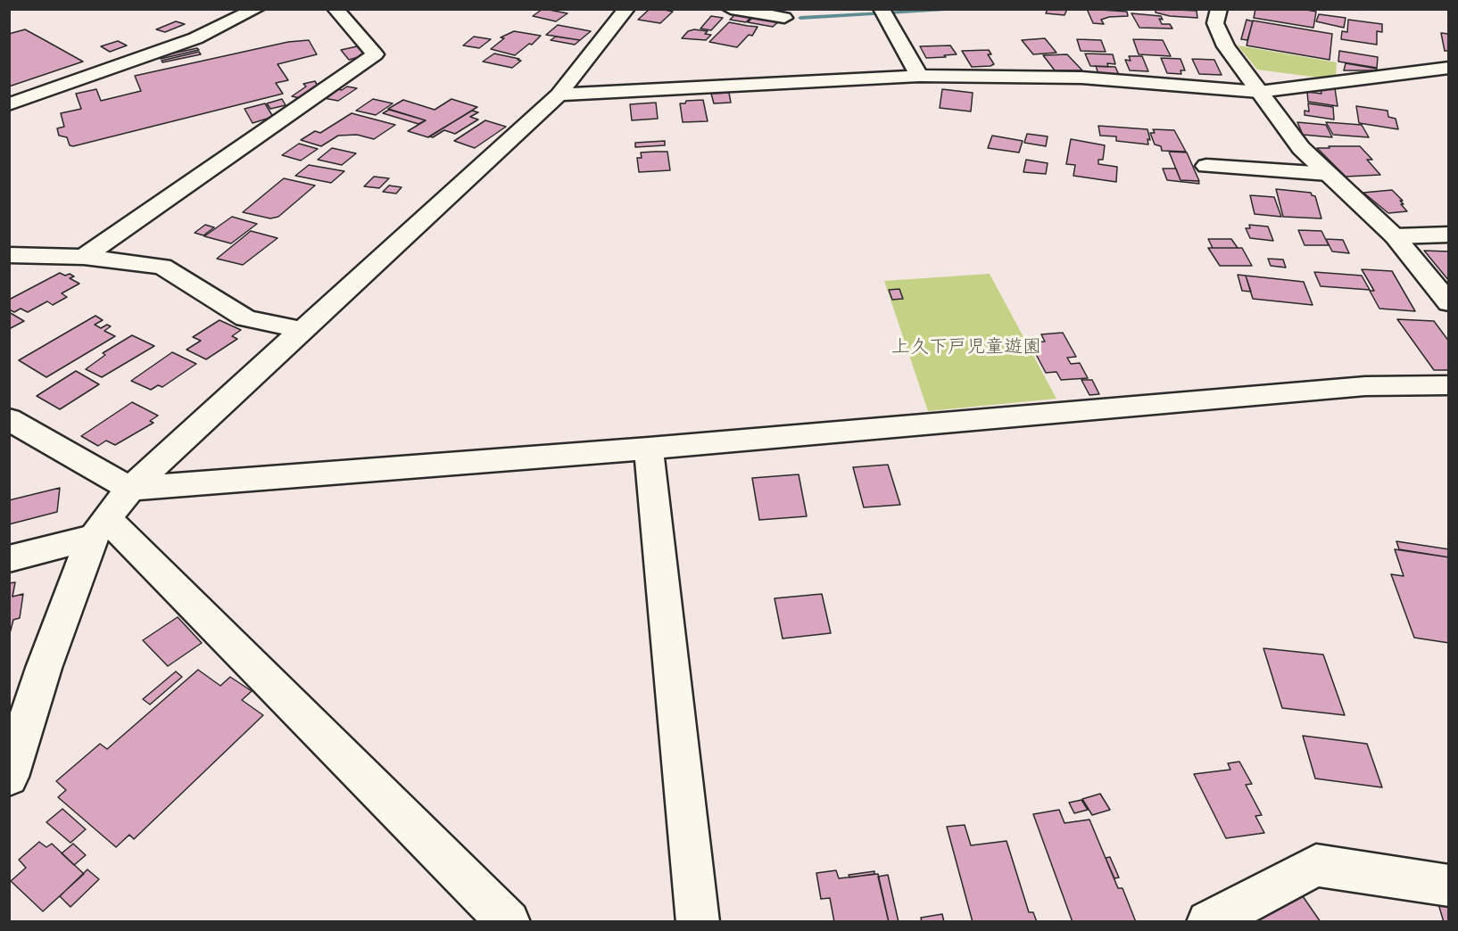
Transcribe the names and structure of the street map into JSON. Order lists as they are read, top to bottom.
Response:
{
  "parks": ["上久下戸児童遊園"]
}
